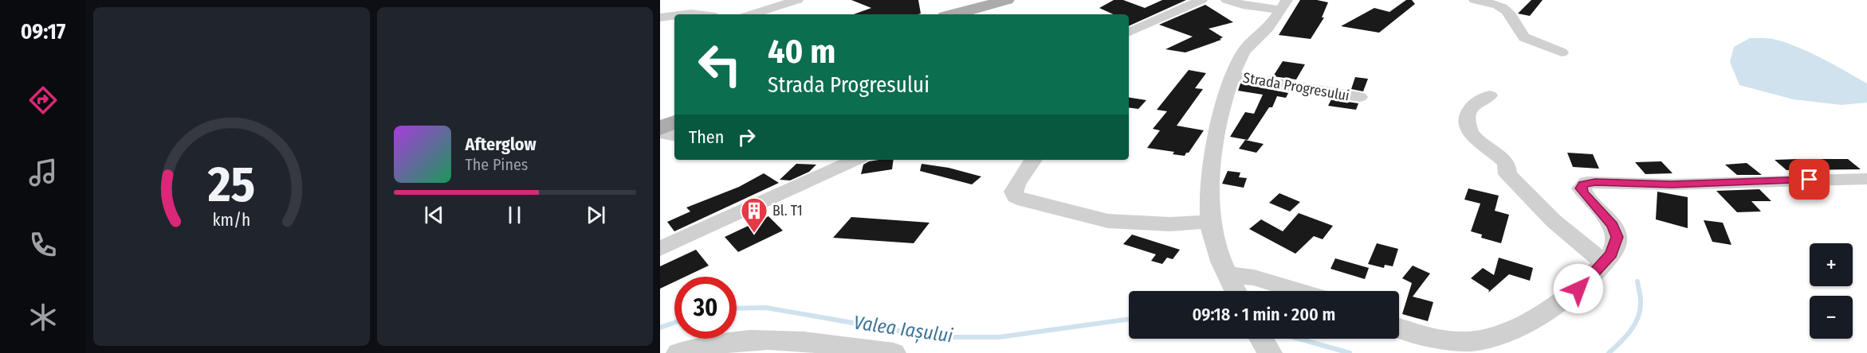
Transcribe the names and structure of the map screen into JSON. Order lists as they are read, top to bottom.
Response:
{
  "streets": {
    "street": ["Strada Progresului"]
  },
  "water": ["Valea Iașului"],
  "places": {
    "building": ["Bl. T1"]
  },
  "page": {
    "tabs": "09:17",
    "turn": ["40 m", "Strada Progresului"],
    "then": "Then",
    "song": ["Afterglow", "The Pines"],
    "map_buttons": ["+", "−"],
    "limit": "30",
    "trip": "09:18 · 1 min · 200 m",
    "gauge": ["25", "km/h"]
  }
}
